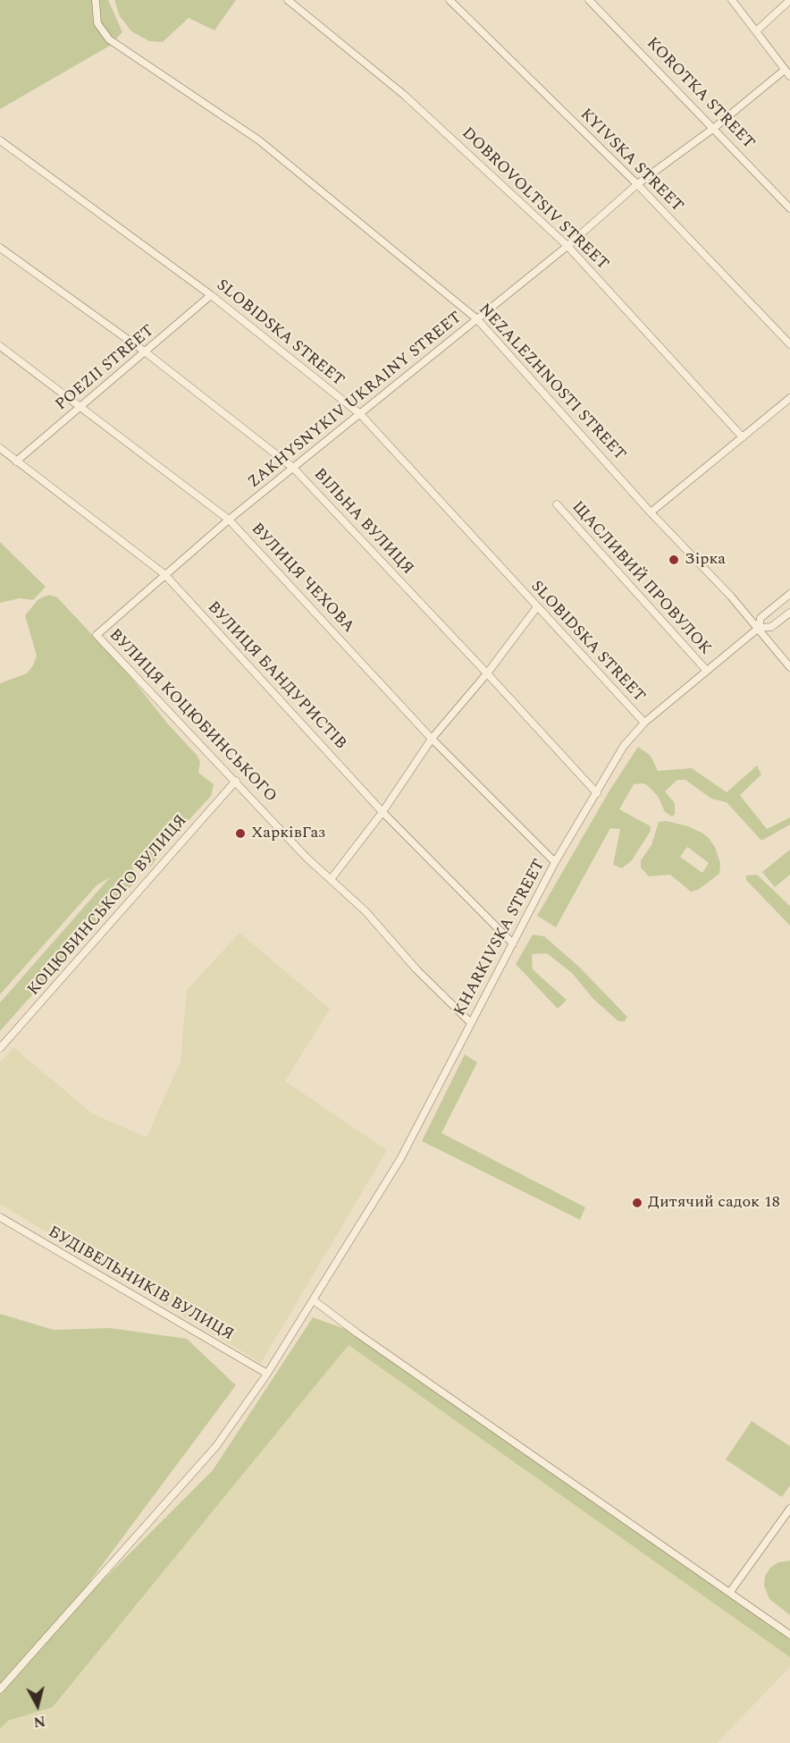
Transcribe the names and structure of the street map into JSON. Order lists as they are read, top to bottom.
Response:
{
  "streets": {
    "street": [
      "KOROTKA STREET",
      "KYIVSKA STREET",
      "DOBROVOLTSIV STREET",
      "SLOBIDSKA STREET",
      "POEZII STREET",
      "NEZALEZHNOSTI STREET",
      "ZAKHYSNYKIV UKRAINY STREET",
      "ВІЛЬНА ВУЛИЦЯ",
      "ВУЛИЦЯ ЧЕХОВА",
      "ЩАСЛИВИЙ ПРОВУЛОК",
      "ВУЛИЦЯ БАНДУРИСТІВ",
      "ВУЛИЦЯ КОЦЮБИНСЬКОГО",
      "КОЦЮБИНСЬКОГО ВУЛИЦЯ",
      "KHARKIVSKA STREET",
      "БУДІВЕЛЬНИКІВ ВУЛИЦЯ"
    ]
  },
  "crossings": [
    ["KOROTKA STREET", "ZAKHYSNYKIV UKRAINY STREET"],
    ["KYIVSKA STREET", "ZAKHYSNYKIV UKRAINY STREET"],
    ["DOBROVOLTSIV STREET", "ZAKHYSNYKIV UKRAINY STREET"],
    ["SLOBIDSKA STREET", "POEZII STREET"],
    ["SLOBIDSKA STREET", "ZAKHYSNYKIV UKRAINY STREET"],
    ["SLOBIDSKA STREET", "KHARKIVSKA STREET"],
    ["POEZII STREET", "ВІЛЬНА ВУЛИЦЯ"],
    ["POEZII STREET", "ВУЛИЦЯ ЧЕХОВА"],
    ["POEZII STREET", "ВУЛИЦЯ БАНДУРИСТІВ"],
    ["NEZALEZHNOSTI STREET", "ZAKHYSNYKIV UKRAINY STREET"],
    ["NEZALEZHNOSTI STREET", "KHARKIVSKA STREET"],
    ["ZAKHYSNYKIV UKRAINY STREET", "ВІЛЬНА ВУЛИЦЯ"],
    ["ZAKHYSNYKIV UKRAINY STREET", "ВУЛИЦЯ ЧЕХОВА"],
    ["ZAKHYSNYKIV UKRAINY STREET", "ВУЛИЦЯ БАНДУРИСТІВ"],
    ["ZAKHYSNYKIV UKRAINY STREET", "ВУЛИЦЯ КОЦЮБИНСЬКОГО"],
    ["ВІЛЬНА ВУЛИЦЯ", "KHARKIVSKA STREET"],
    ["ВУЛИЦЯ ЧЕХОВА", "KHARKIVSKA STREET"],
    ["ЩАСЛИВИЙ ПРОВУЛОК", "KHARKIVSKA STREET"],
    ["ВУЛИЦЯ БАНДУРИСТІВ", "KHARKIVSKA STREET"],
    ["ВУЛИЦЯ КОЦЮБИНСЬКОГО", "КОЦЮБИНСЬКОГО ВУЛИЦЯ"],
    ["ВУЛИЦЯ КОЦЮБИНСЬКОГО", "KHARKIVSKA STREET"],
    ["KHARKIVSKA STREET", "БУДІВЕЛЬНИКІВ ВУЛИЦЯ"]
  ],
  "places": ["Зірка", "ХарківГаз", "Дитячий садок 18"],
  "north": "bottom"
}
